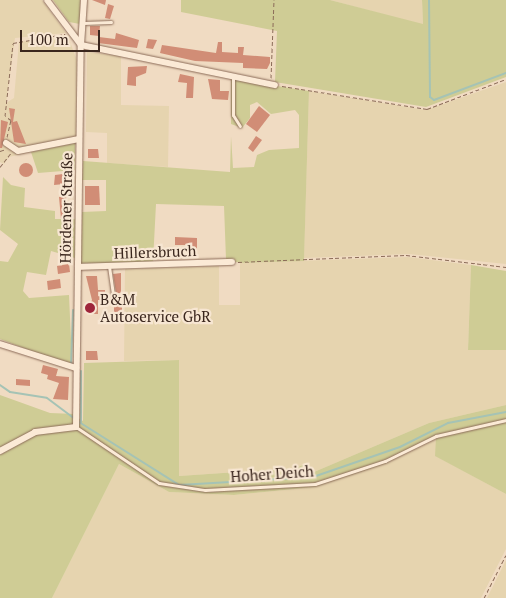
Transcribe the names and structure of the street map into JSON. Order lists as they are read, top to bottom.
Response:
{
  "streets": {
    "street": ["Hördener Straße", "Hillersbruch"],
    "lane": ["Hoher Deich"]
  },
  "crossings": [
    ["Hördener Straße", "Hillersbruch"],
    ["Hördener Straße", "Hoher Deich"]
  ],
  "places": ["B&M Autoservice GbR"],
  "scale_bar": "100 m"
}
